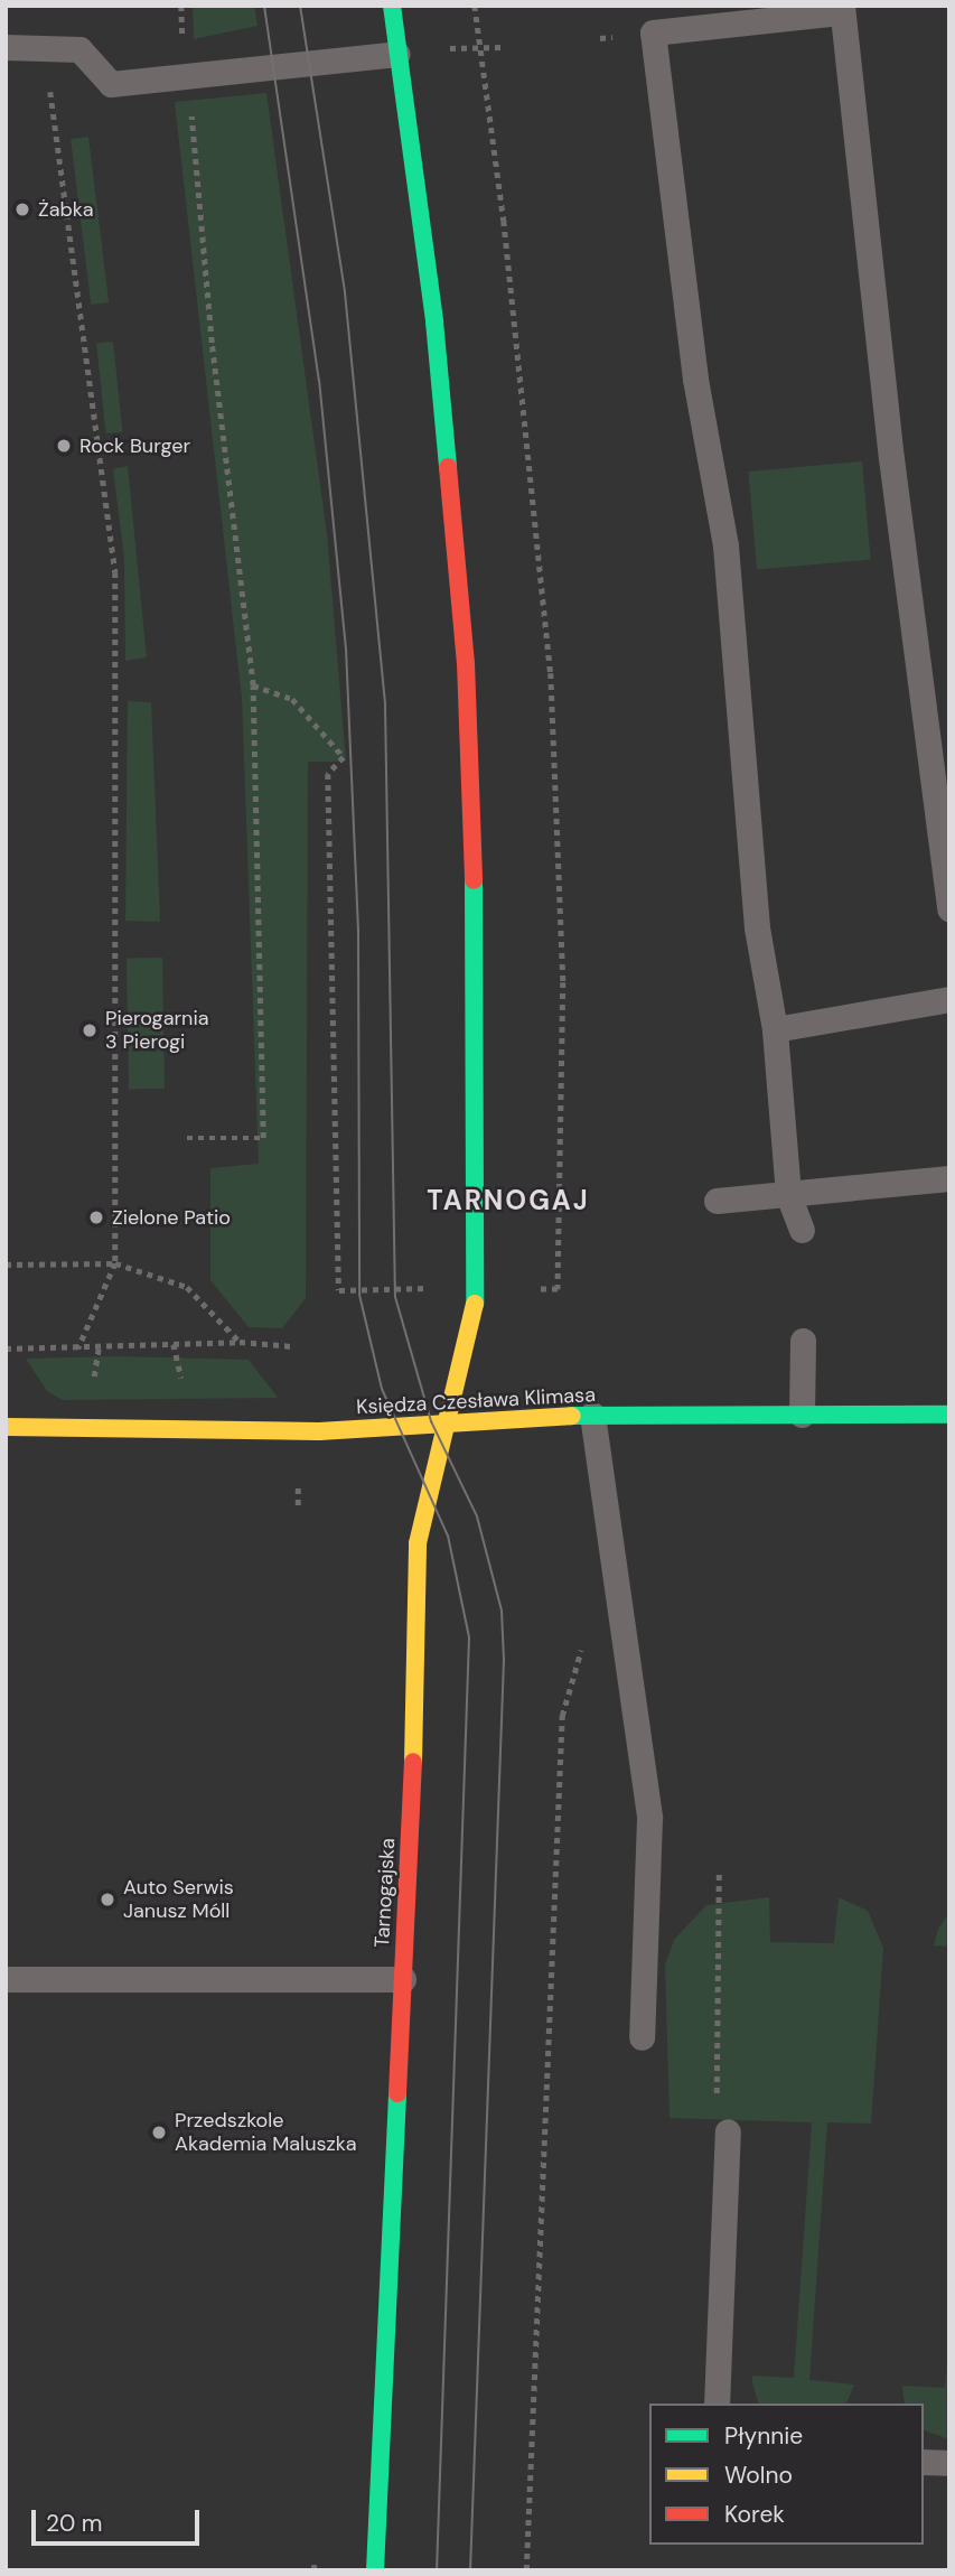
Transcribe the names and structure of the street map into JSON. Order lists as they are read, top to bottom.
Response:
{
  "streets": {
    "street": ["Księdza Czesława Klimasa", "Tarnogajska"]
  },
  "crossings": [
    ["Księdza Czesława Klimasa", "Tarnogajska"]
  ],
  "districts": ["TARNOGAJ"],
  "places": [
    "Żabka",
    "Rock Burger",
    "Pierogarnia 3 Pierogi",
    "Zielone Patio",
    "Auto Serwis Janusz Móll",
    "Przedszkole Akademia Maluszka"
  ],
  "legend": ["Płynnie", "Wolno", "Korek"],
  "scale_bar": "20 m"
}
